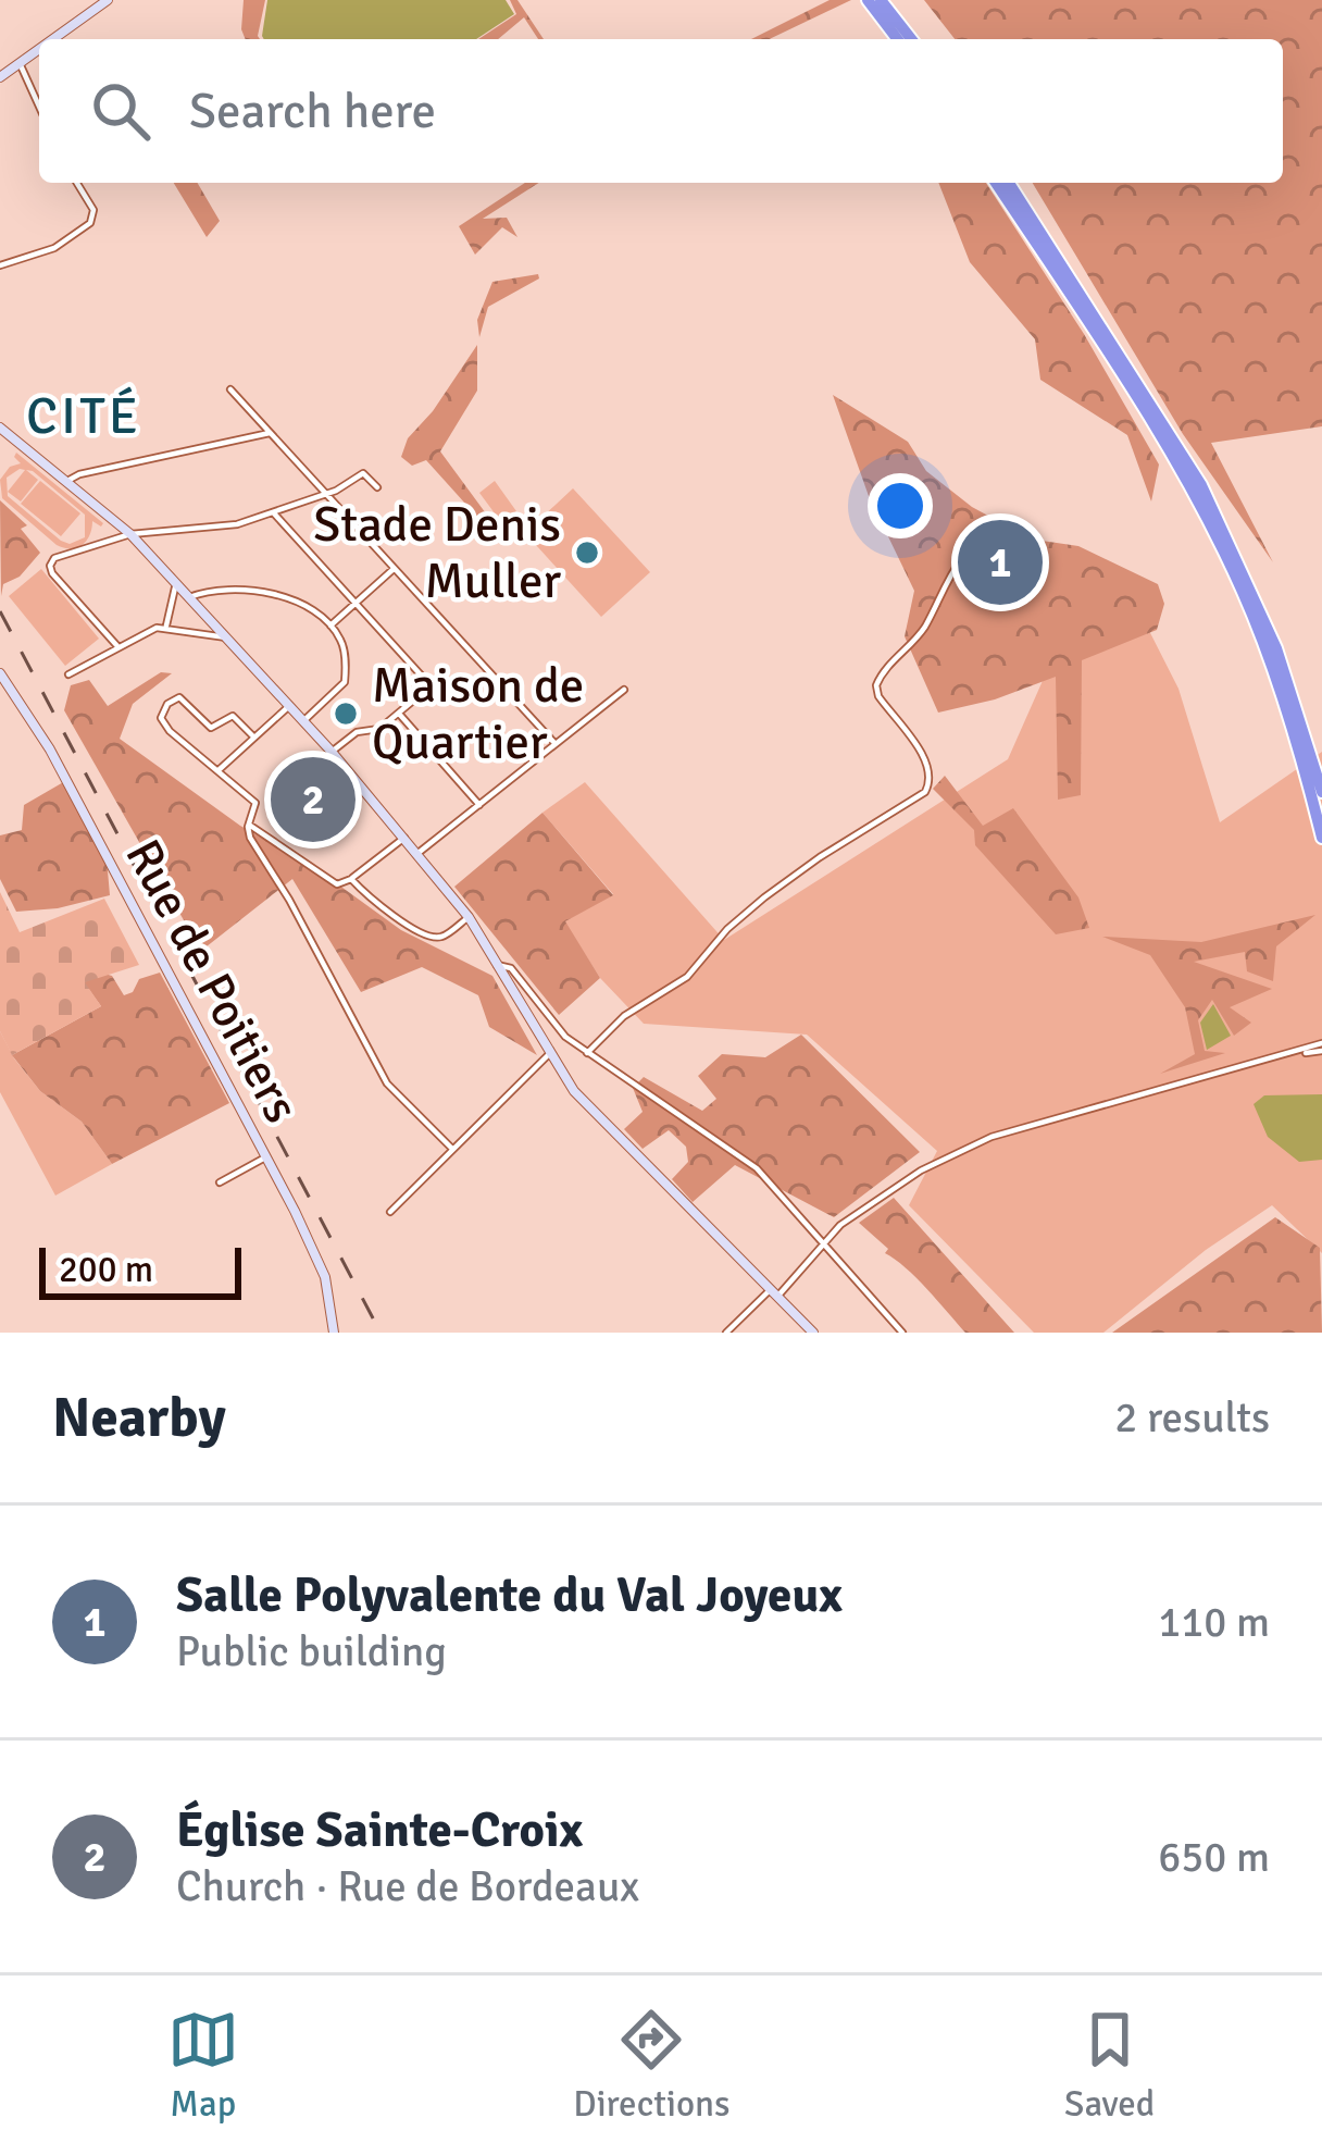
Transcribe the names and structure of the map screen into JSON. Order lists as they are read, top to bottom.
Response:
{
  "streets": {
    "street": ["Rue de Poitiers"]
  },
  "districts": ["CITÉ"],
  "places": ["Stade Denis Muller", "Maison de Quartier"],
  "scale_bar": "200 m",
  "page": {
    "search": "Search here",
    "pins": ["1", "2"],
    "scale": "200 m",
    "heading": ["Nearby", "2 results"],
    "list": [
      {
        "mark": "1",
        "name": "Salle Polyvalente du Val Joyeux",
        "note": "Public building",
        "value": "110 m"
      },
      {
        "mark": "2",
        "name": "Église Sainte-Croix",
        "note": "Church · Rue de Bordeaux",
        "value": "650 m"
      }
    ],
    "nav": ["Map", "Directions", "Saved"]
  }
}
